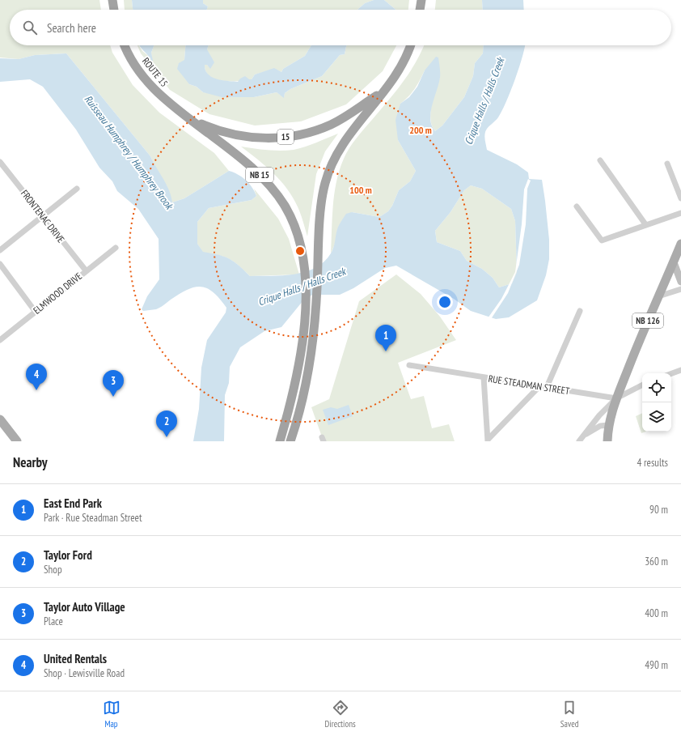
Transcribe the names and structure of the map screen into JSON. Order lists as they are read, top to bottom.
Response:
{
  "streets": {
    "highway": ["ROUTE 15", "15", "NB 15"],
    "main road": ["NB 126"],
    "street": ["FRONTENAC DRIVE", "ELMWOOD DRIVE", "RUE STEADMAN STREET"]
  },
  "crossings": [
    ["ROUTE 15", "15"],
    ["ROUTE 15", "NB 15"],
    ["15", "NB 15"],
    ["FRONTENAC DRIVE", "ELMWOOD DRIVE"],
    ["NB 126", "RUE STEADMAN STREET"]
  ],
  "water": ["Crique Halls / Halls Creek", "Ruisseau Humphrey / Humphrey Brook"],
  "page": {
    "search": "Search here",
    "pins": [
      "1",
      "4",
      "3",
      "2"
    ],
    "heading": ["Nearby", "4 results"],
    "list": [
      {
        "mark": "1",
        "name": "East End Park",
        "note": "Park · Rue Steadman Street",
        "value": "90 m"
      },
      {
        "mark": "2",
        "name": "Taylor Ford",
        "note": "Shop",
        "value": "360 m"
      },
      {
        "mark": "3",
        "name": "Taylor Auto Village",
        "note": "Place",
        "value": "400 m"
      },
      {
        "mark": "4",
        "name": "United Rentals",
        "note": "Shop · Lewisville Road",
        "value": "490 m"
      }
    ],
    "nav": ["Map", "Directions", "Saved"]
  },
  "rings": ["200 m", "100 m"]
}
